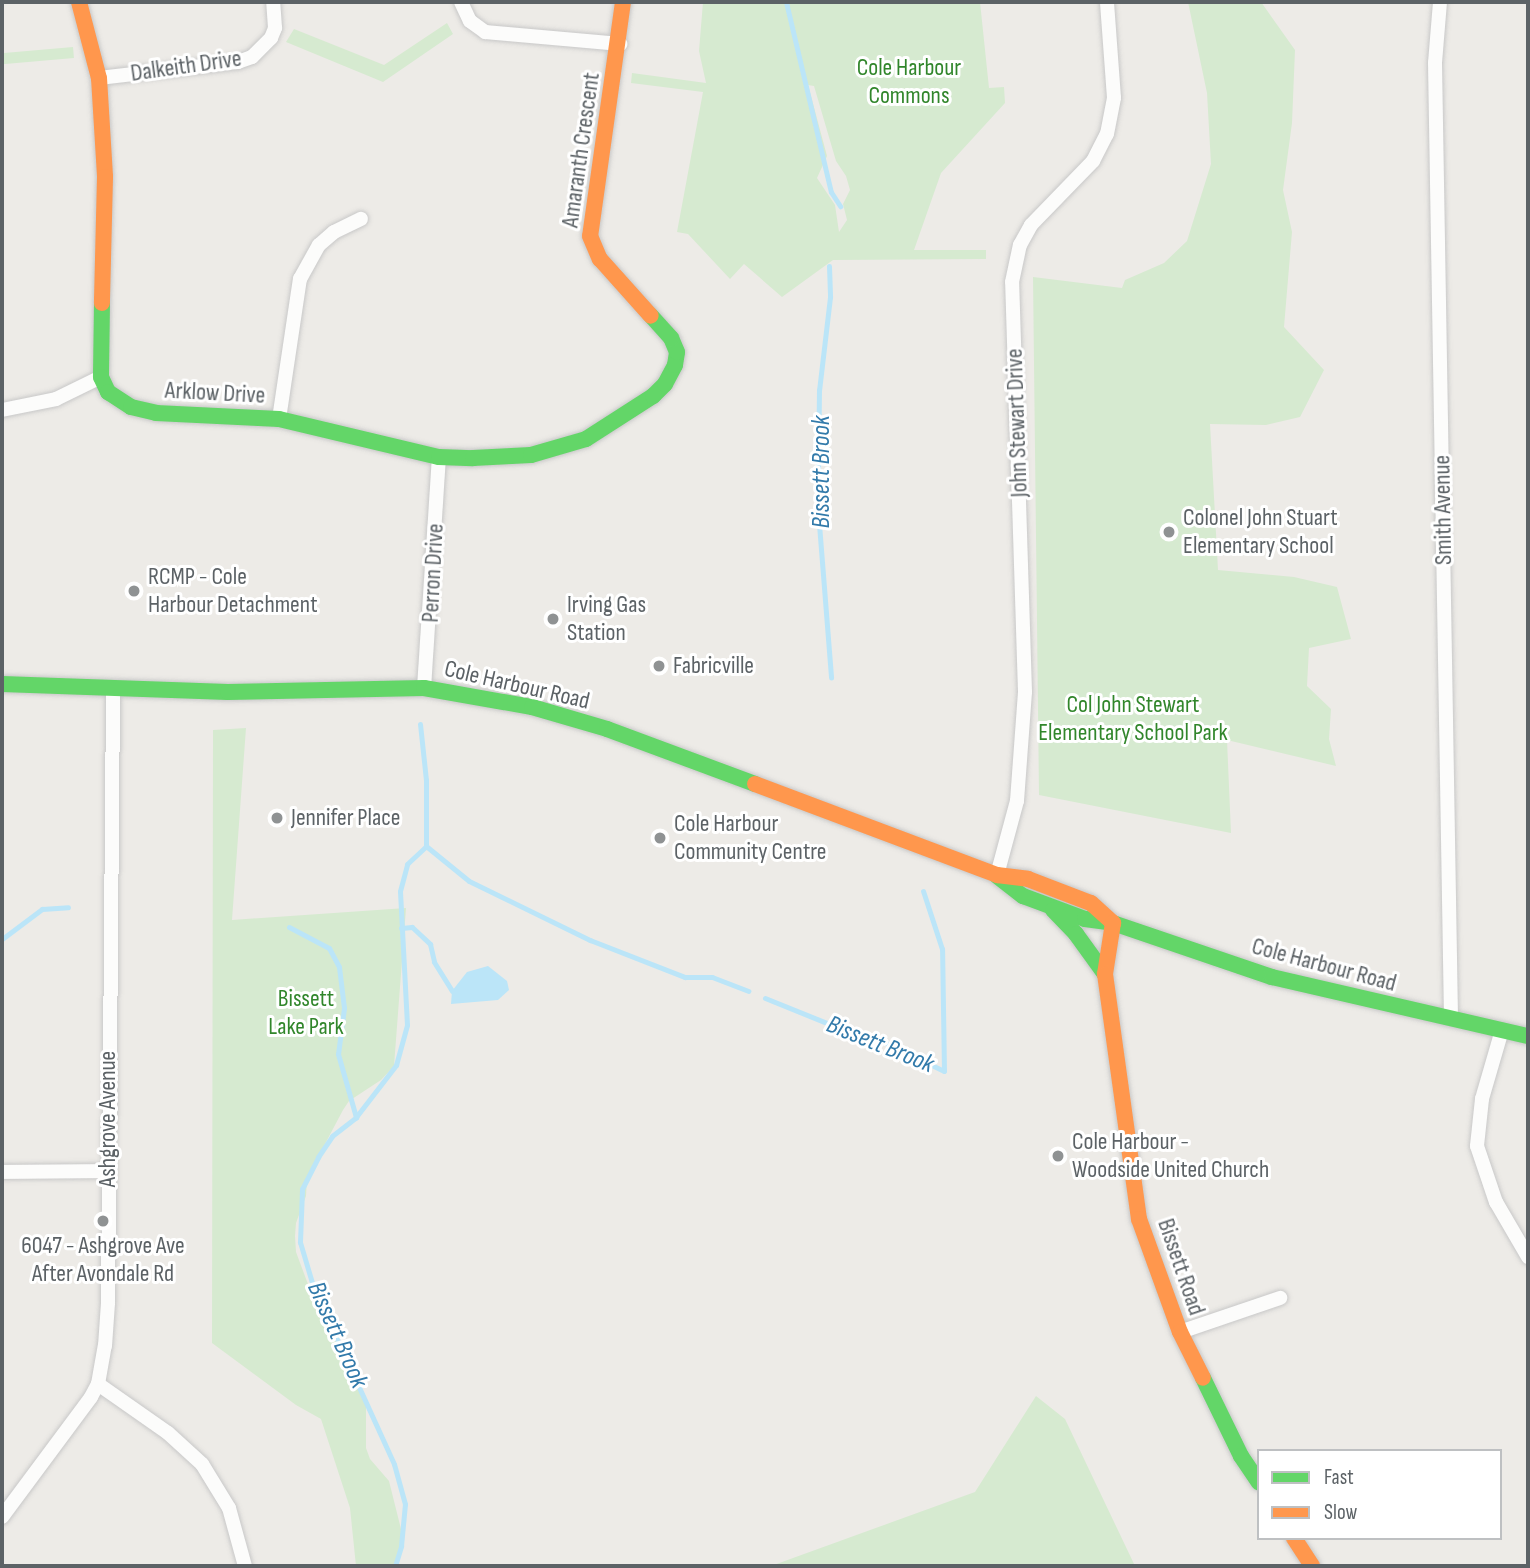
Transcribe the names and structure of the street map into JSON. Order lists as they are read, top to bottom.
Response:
{
  "streets": {
    "main road": [
      "Amaranth Crescent",
      "Arklow Drive",
      "Cole Harbour Road",
      "Bissett Road"
    ],
    "street": [
      "Dalkeith Drive",
      "John Stewart Drive",
      "Smith Avenue",
      "Perron Drive",
      "Ashgrove Avenue"
    ]
  },
  "crossings": [
    ["Amaranth Crescent", "Arklow Drive"],
    ["Arklow Drive", "Perron Drive"],
    ["John Stewart Drive", "Cole Harbour Road"],
    ["Smith Avenue", "Cole Harbour Road"],
    ["Perron Drive", "Cole Harbour Road"],
    ["Cole Harbour Road", "Ashgrove Avenue"],
    ["Cole Harbour Road", "Bissett Road"]
  ],
  "water": ["Bissett Brook"],
  "parks": ["Cole Harbour Commons", "Col John Stewart Elementary School Park", "Bissett Lake Park"],
  "places": [
    "Colonel John Stuart Elementary School",
    "RCMP - Cole Harbour Detachment",
    "Irving Gas Station",
    "Fabricville",
    "Jennifer Place",
    "Cole Harbour Community Centre",
    "Cole Harbour - Woodside United Church",
    "6047 - Ashgrove Ave After Avondale Rd"
  ],
  "legend": ["Fast", "Slow"]
}
